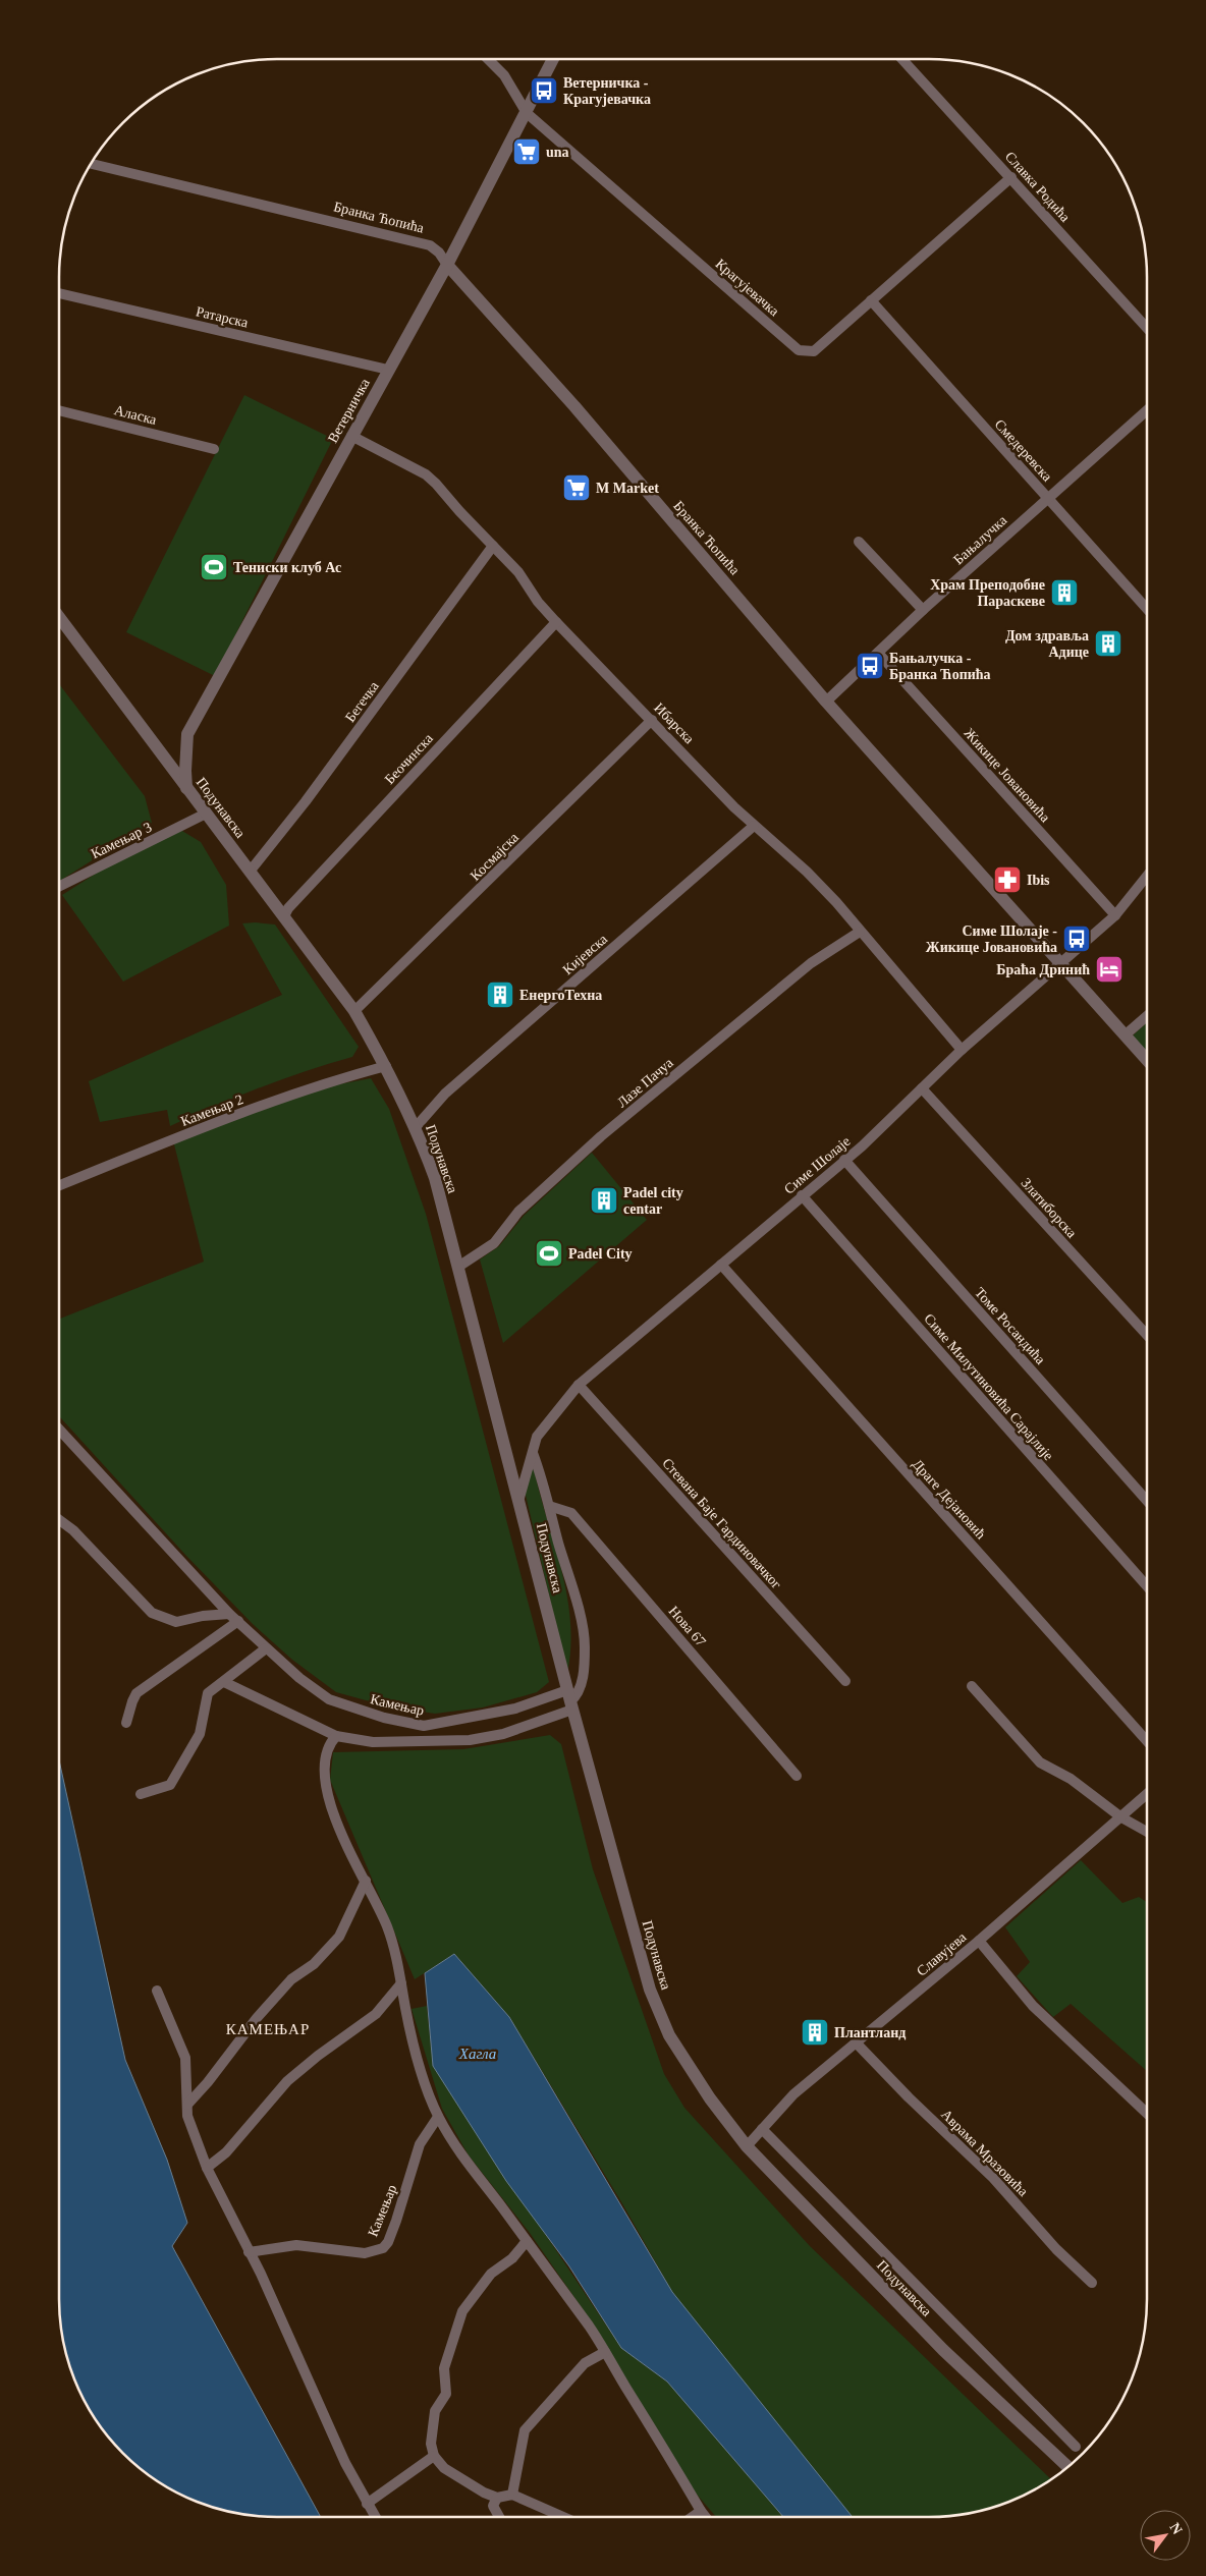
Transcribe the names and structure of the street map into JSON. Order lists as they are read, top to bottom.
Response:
{
  "streets": {
    "street": [
      "Славка Родића",
      "Бранка Ћопића",
      "Крагујевачка",
      "Ратарска",
      "Ветерничка",
      "Аласка",
      "Смедеревска",
      "Бањалучка",
      "Бегечка",
      "Ибарска",
      "Беочинска",
      "Жикице Јовановића",
      "Подунавска",
      "Камењар 3",
      "Космајска",
      "Кијевска",
      "Лазе Пачуа",
      "Камењар 2",
      "Симе Шолаје",
      "Златиборска",
      "Томе Росандића",
      "Симе Милутиновића Сарајлије",
      "Драге Дејановић",
      "Стевана Баје Гардиновачког",
      "Нова 67",
      "Камењар",
      "Славујева",
      "Аврама Мразовића"
    ]
  },
  "crossings": [
    ["Славка Родића", "Крагујевачка"],
    ["Бранка Ћопића", "Ветерничка"],
    ["Бранка Ћопића", "Бањалучка"],
    ["Бранка Ћопића", "Симе Шолаје"],
    ["Крагујевачка", "Ветерничка"],
    ["Крагујевачка", "Смедеревска"],
    ["Ратарска", "Ветерничка"],
    ["Ветерничка", "Ибарска"],
    ["Ветерничка", "Подунавска"],
    ["Смедеревска", "Бањалучка"],
    ["Бањалучка", "Жикице Јовановића"],
    ["Бегечка", "Ибарска"],
    ["Бегечка", "Подунавска"],
    ["Ибарска", "Беочинска"],
    ["Ибарска", "Космајска"],
    ["Ибарска", "Кијевска"],
    ["Ибарска", "Лазе Пачуа"],
    ["Ибарска", "Симе Шолаје"],
    ["Беочинска", "Подунавска"],
    ["Жикице Јовановића", "Симе Шолаје"],
    ["Подунавска", "Камењар 3"],
    ["Подунавска", "Космајска"],
    ["Подунавска", "Кијевска"],
    ["Подунавска", "Лазе Пачуа"],
    ["Подунавска", "Камењар 2"],
    ["Подунавска", "Симе Шолаје"],
    ["Подунавска", "Камењар"],
    ["Подунавска", "Славујева"],
    ["Симе Шолаје", "Златиборска"],
    ["Симе Шолаје", "Томе Росандића"],
    ["Симе Шолаје", "Симе Милутиновића Сарајлије"],
    ["Симе Шолаје", "Драге Дејановић"],
    ["Симе Шолаје", "Стевана Баје Гардиновачког"],
    ["Славујева", "Аврама Мразовића"]
  ],
  "districts": ["КАМЕЊАР"],
  "water": ["Хагла"],
  "places": {
    "bus stop": ["Ветерничка - Крагујевачка", "Бањалучка - Бранка Ћопића", "Симе Шолаје - Жикице Јовановића"],
    "supermarket": ["una", "M Market"],
    "sports": ["Тениски клуб Ас", "Padel City"],
    "building": [
      "Храм Преподобне Параскеве",
      "Дом здравља Адице",
      "ЕнергоТехна",
      "Padel city centar",
      "Плантланд"
    ],
    "pharmacy": ["Ibis"],
    "hotel": ["Браћа Дринић"]
  },
  "north": "top right"
}
